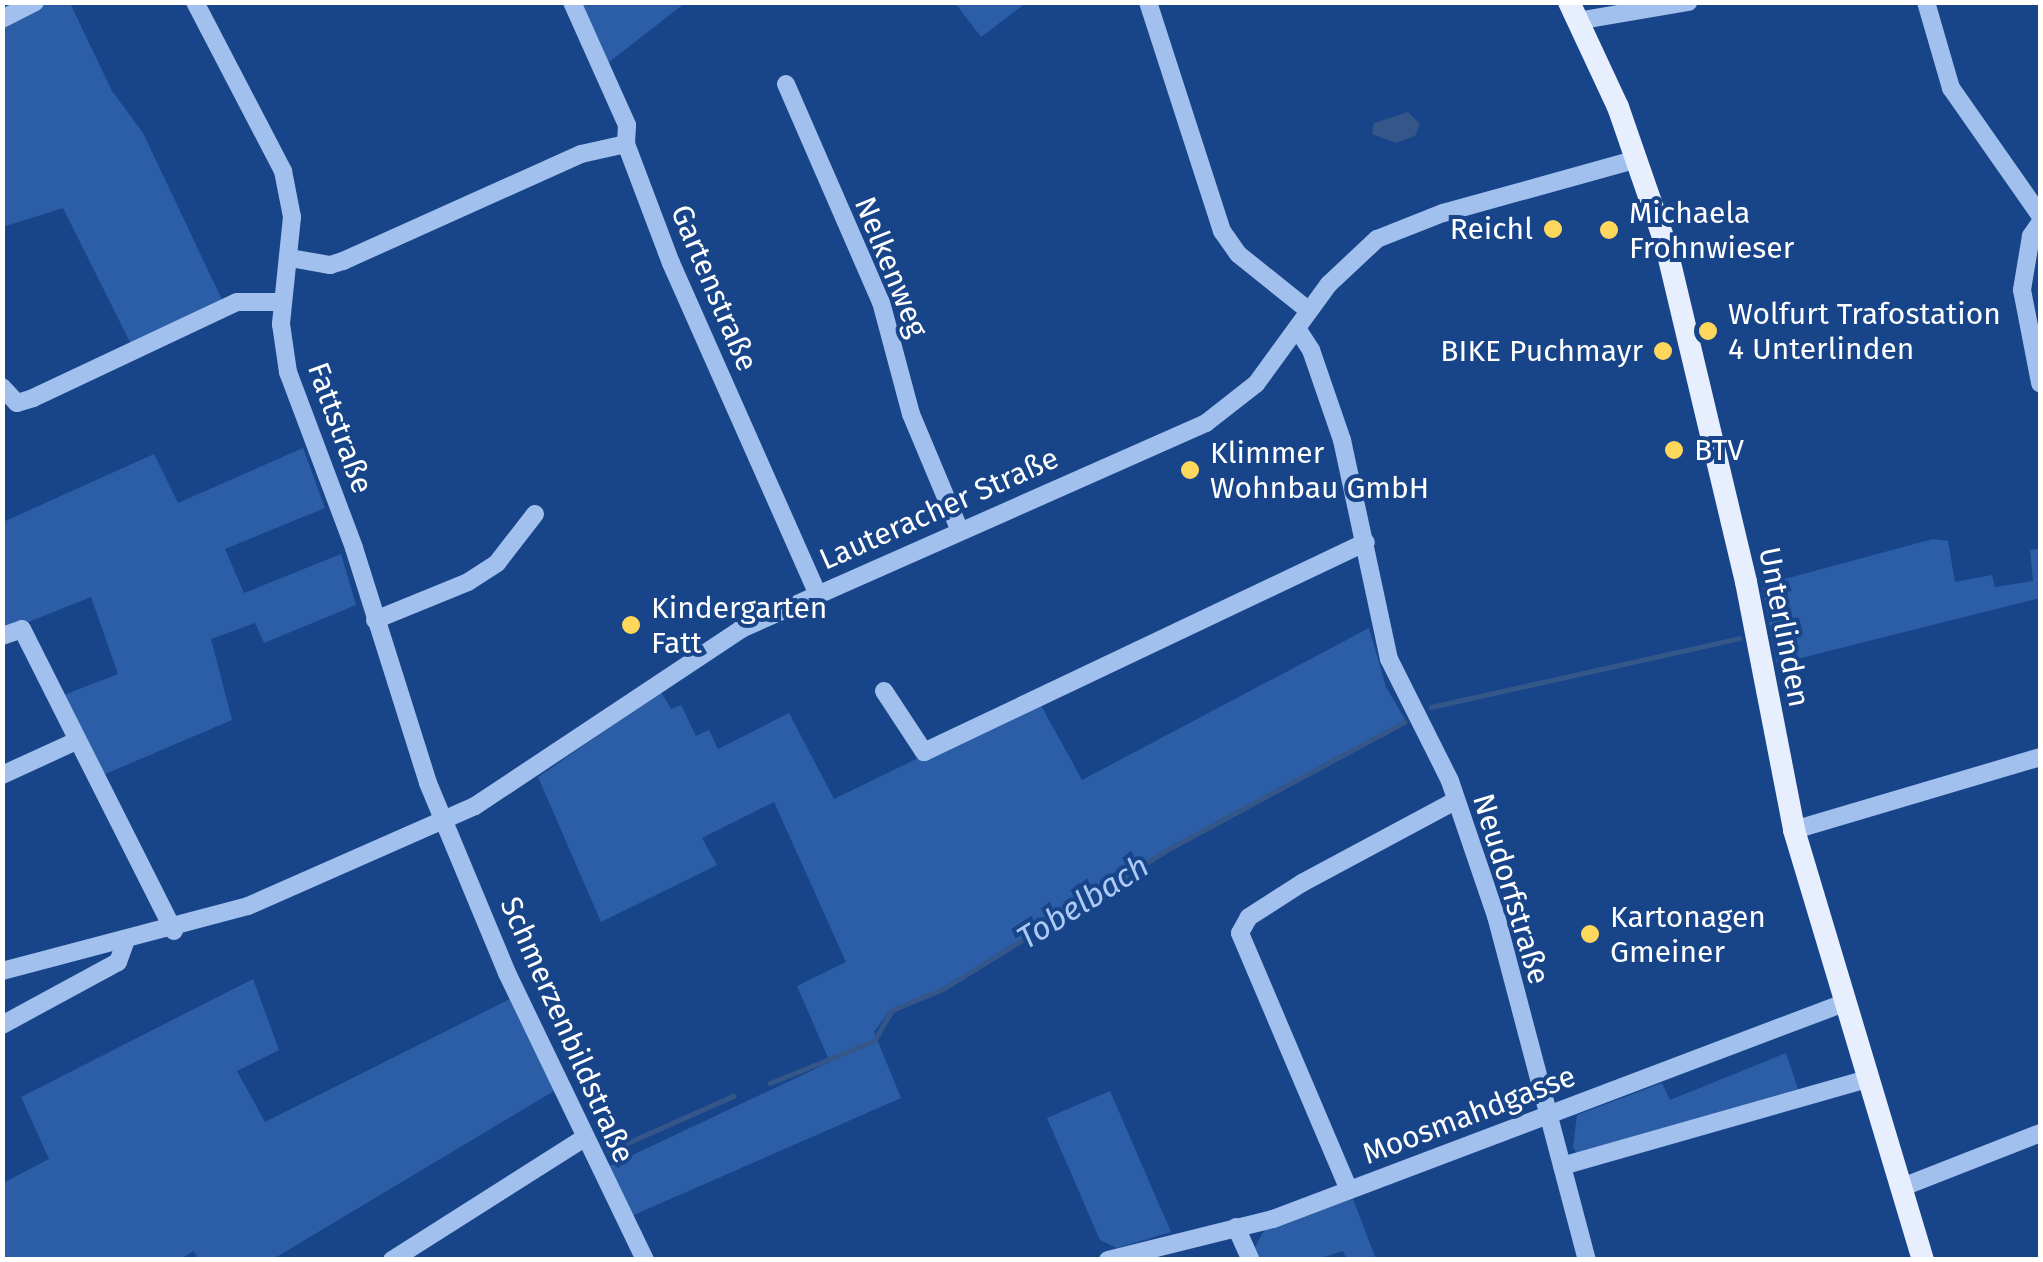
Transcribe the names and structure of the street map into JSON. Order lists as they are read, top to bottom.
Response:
{
  "streets": {
    "main road": ["Unterlinden"],
    "street": [
      "Nelkenweg",
      "Gartenstraße",
      "Fattstraße",
      "Lauteracher Straße",
      "Neudorfstraße",
      "Schmerzenbildstraße",
      "Moosmahdgasse"
    ]
  },
  "crossings": [
    ["Nelkenweg", "Lauteracher Straße"],
    ["Gartenstraße", "Lauteracher Straße"],
    ["Fattstraße", "Lauteracher Straße"],
    ["Fattstraße", "Schmerzenbildstraße"],
    ["Lauteracher Straße", "Unterlinden"],
    ["Lauteracher Straße", "Neudorfstraße"],
    ["Lauteracher Straße", "Schmerzenbildstraße"],
    ["Unterlinden", "Moosmahdgasse"],
    ["Neudorfstraße", "Moosmahdgasse"]
  ],
  "water": ["Tobelbach"],
  "places": [
    "Reichl",
    "Michaela Frohnwieser",
    "Wolfurt Trafostation 4 Unterlinden",
    "BIKE Puchmayr",
    "BTV",
    "Klimmer Wohnbau GmbH",
    "Kindergarten Fatt",
    "Kartonagen Gmeiner"
  ]
}
